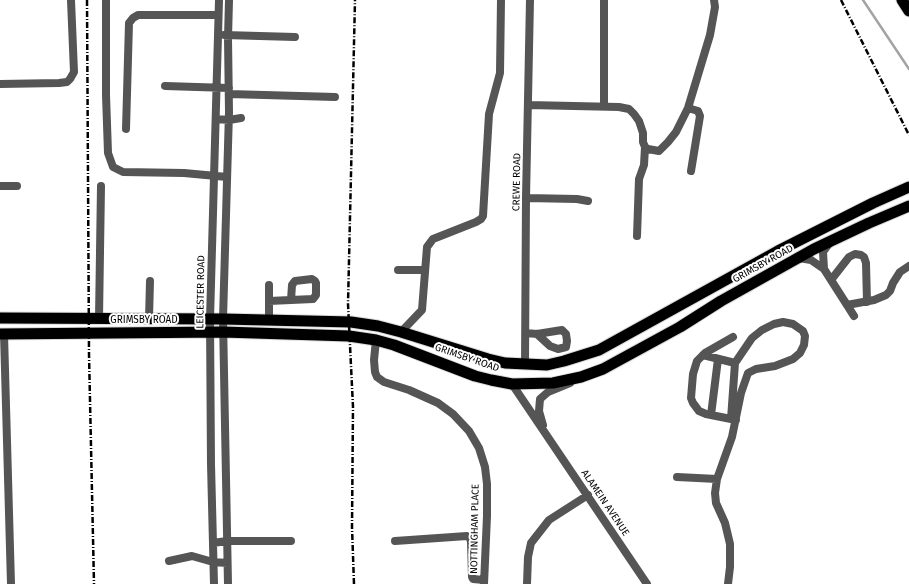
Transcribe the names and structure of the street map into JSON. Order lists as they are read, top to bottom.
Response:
{
  "streets": {
    "highway": ["GRIMSBY ROAD"],
    "street": [
      "CREWE ROAD",
      "LEICESTER ROAD",
      "ALAMEIN AVENUE",
      "NOTTINGHAM PLACE"
    ]
  },
  "crossings": [
    ["CREWE ROAD", "GRIMSBY ROAD"],
    ["GRIMSBY ROAD", "LEICESTER ROAD"],
    ["GRIMSBY ROAD", "ALAMEIN AVENUE"],
    ["GRIMSBY ROAD", "NOTTINGHAM PLACE"]
  ]
}
